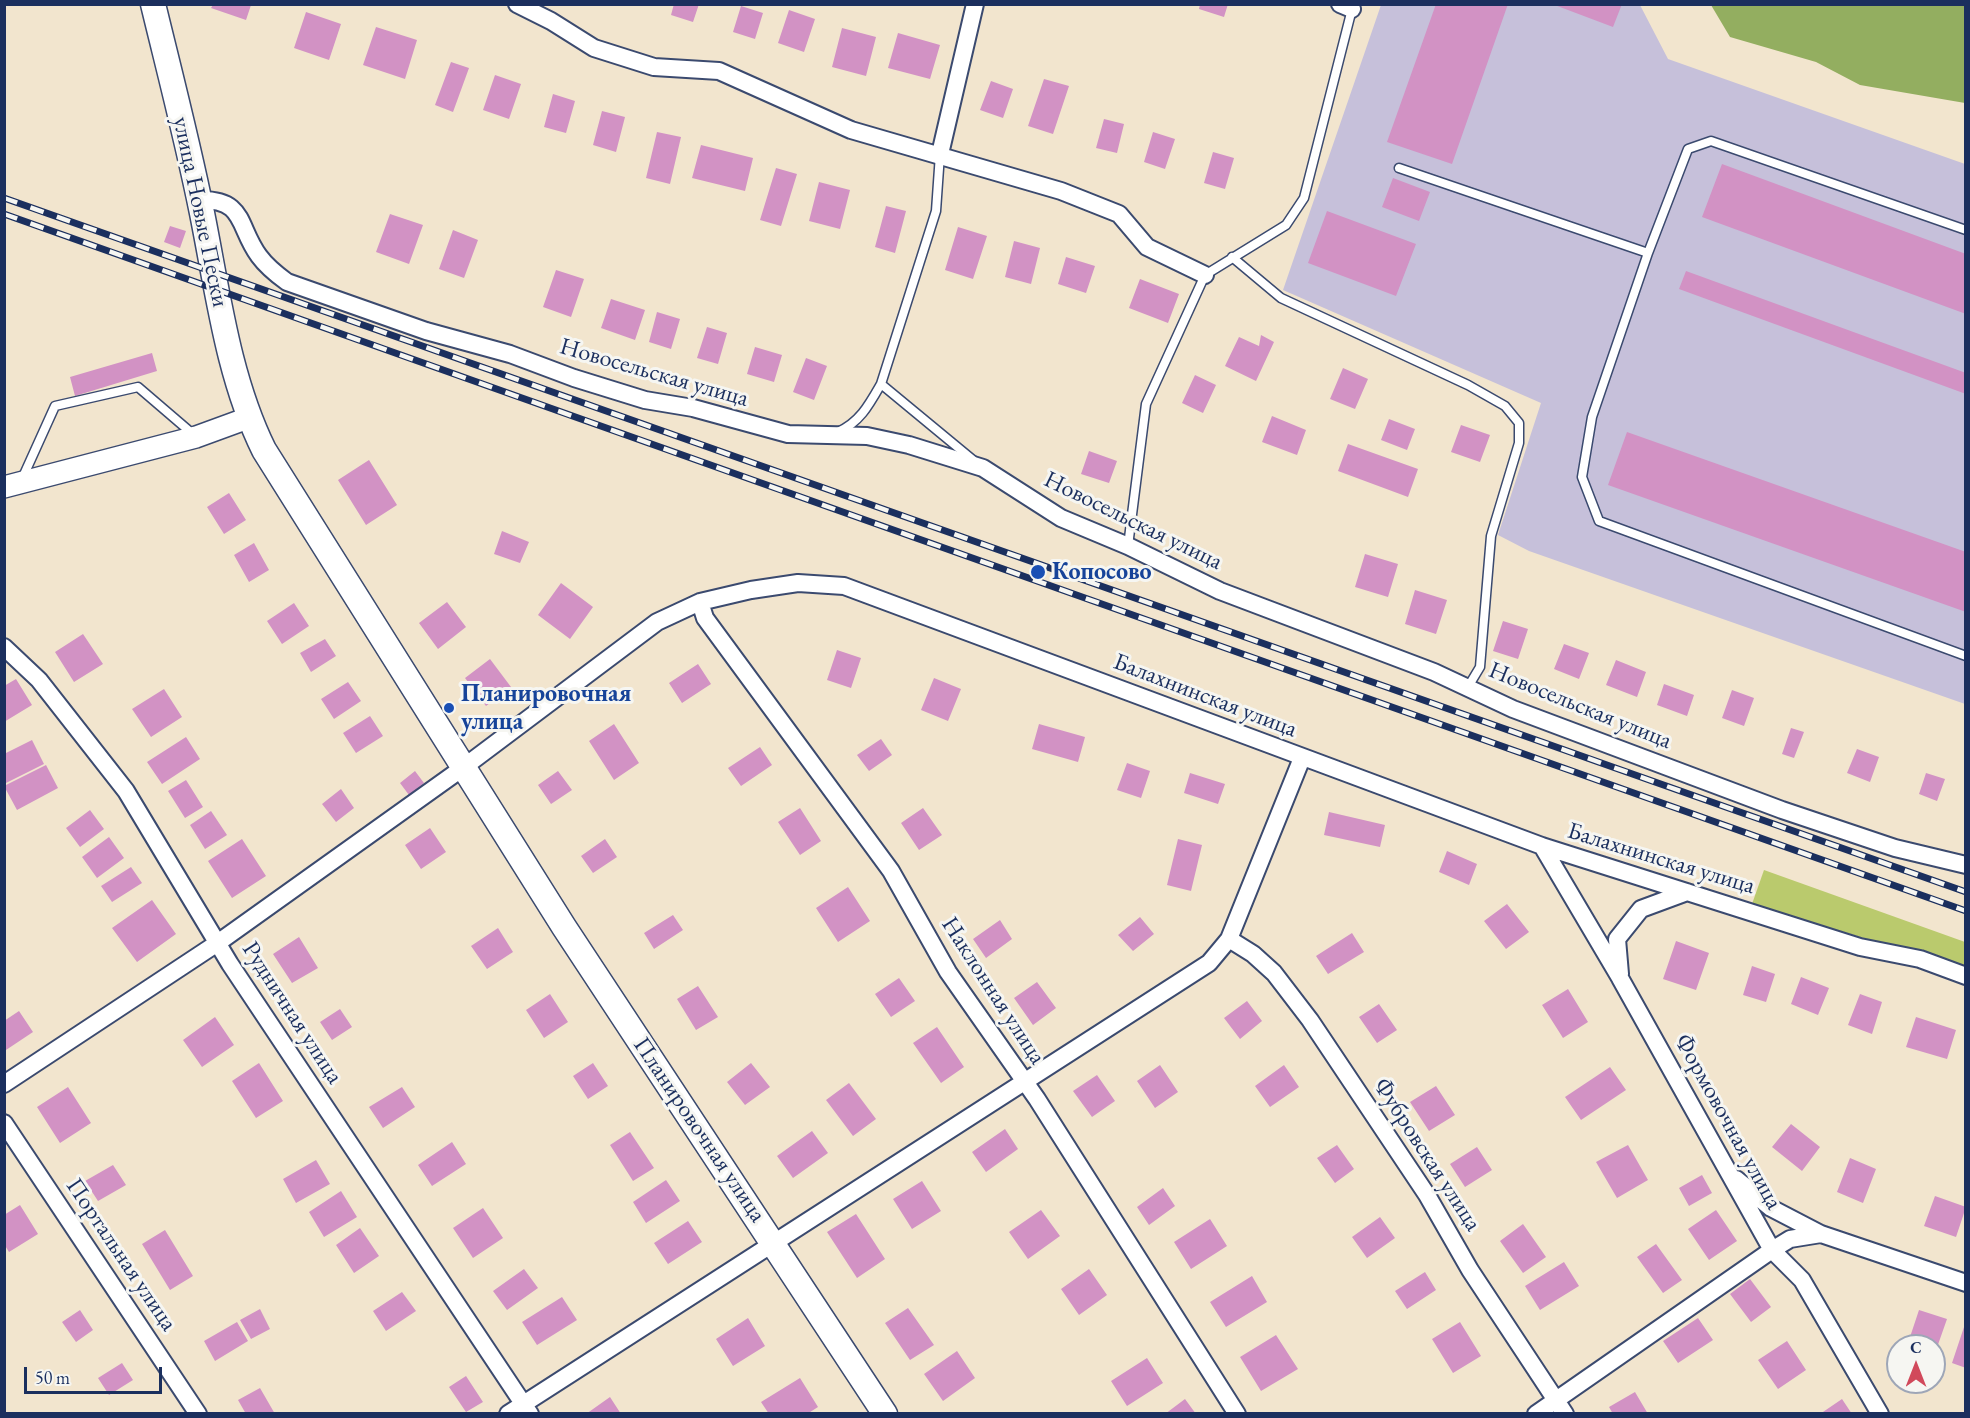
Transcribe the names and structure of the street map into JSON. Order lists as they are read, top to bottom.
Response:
{
  "streets": {
    "main road": ["улица Новые Пески", "Планировочная улица"],
    "street": [
      "Новосельская улица",
      "Балахнинская улица",
      "Наклонная улица",
      "Рудничная улица",
      "Формовочная улица",
      "Фубровская улица",
      "Портальная улица"
    ]
  },
  "crossings": [
    ["улица Новые Пески", "Новосельская улица"],
    ["улица Новые Пески", "Планировочная улица"],
    ["Балахнинская улица", "Наклонная улица"],
    ["Балахнинская улица", "Рудничная улица"],
    ["Балахнинская улица", "Формовочная улица"],
    ["Балахнинская улица", "Планировочная улица"]
  ],
  "places": ["Копосово", "Планировочная улица"],
  "scale_bar": "50 m",
  "north": "top"
}
